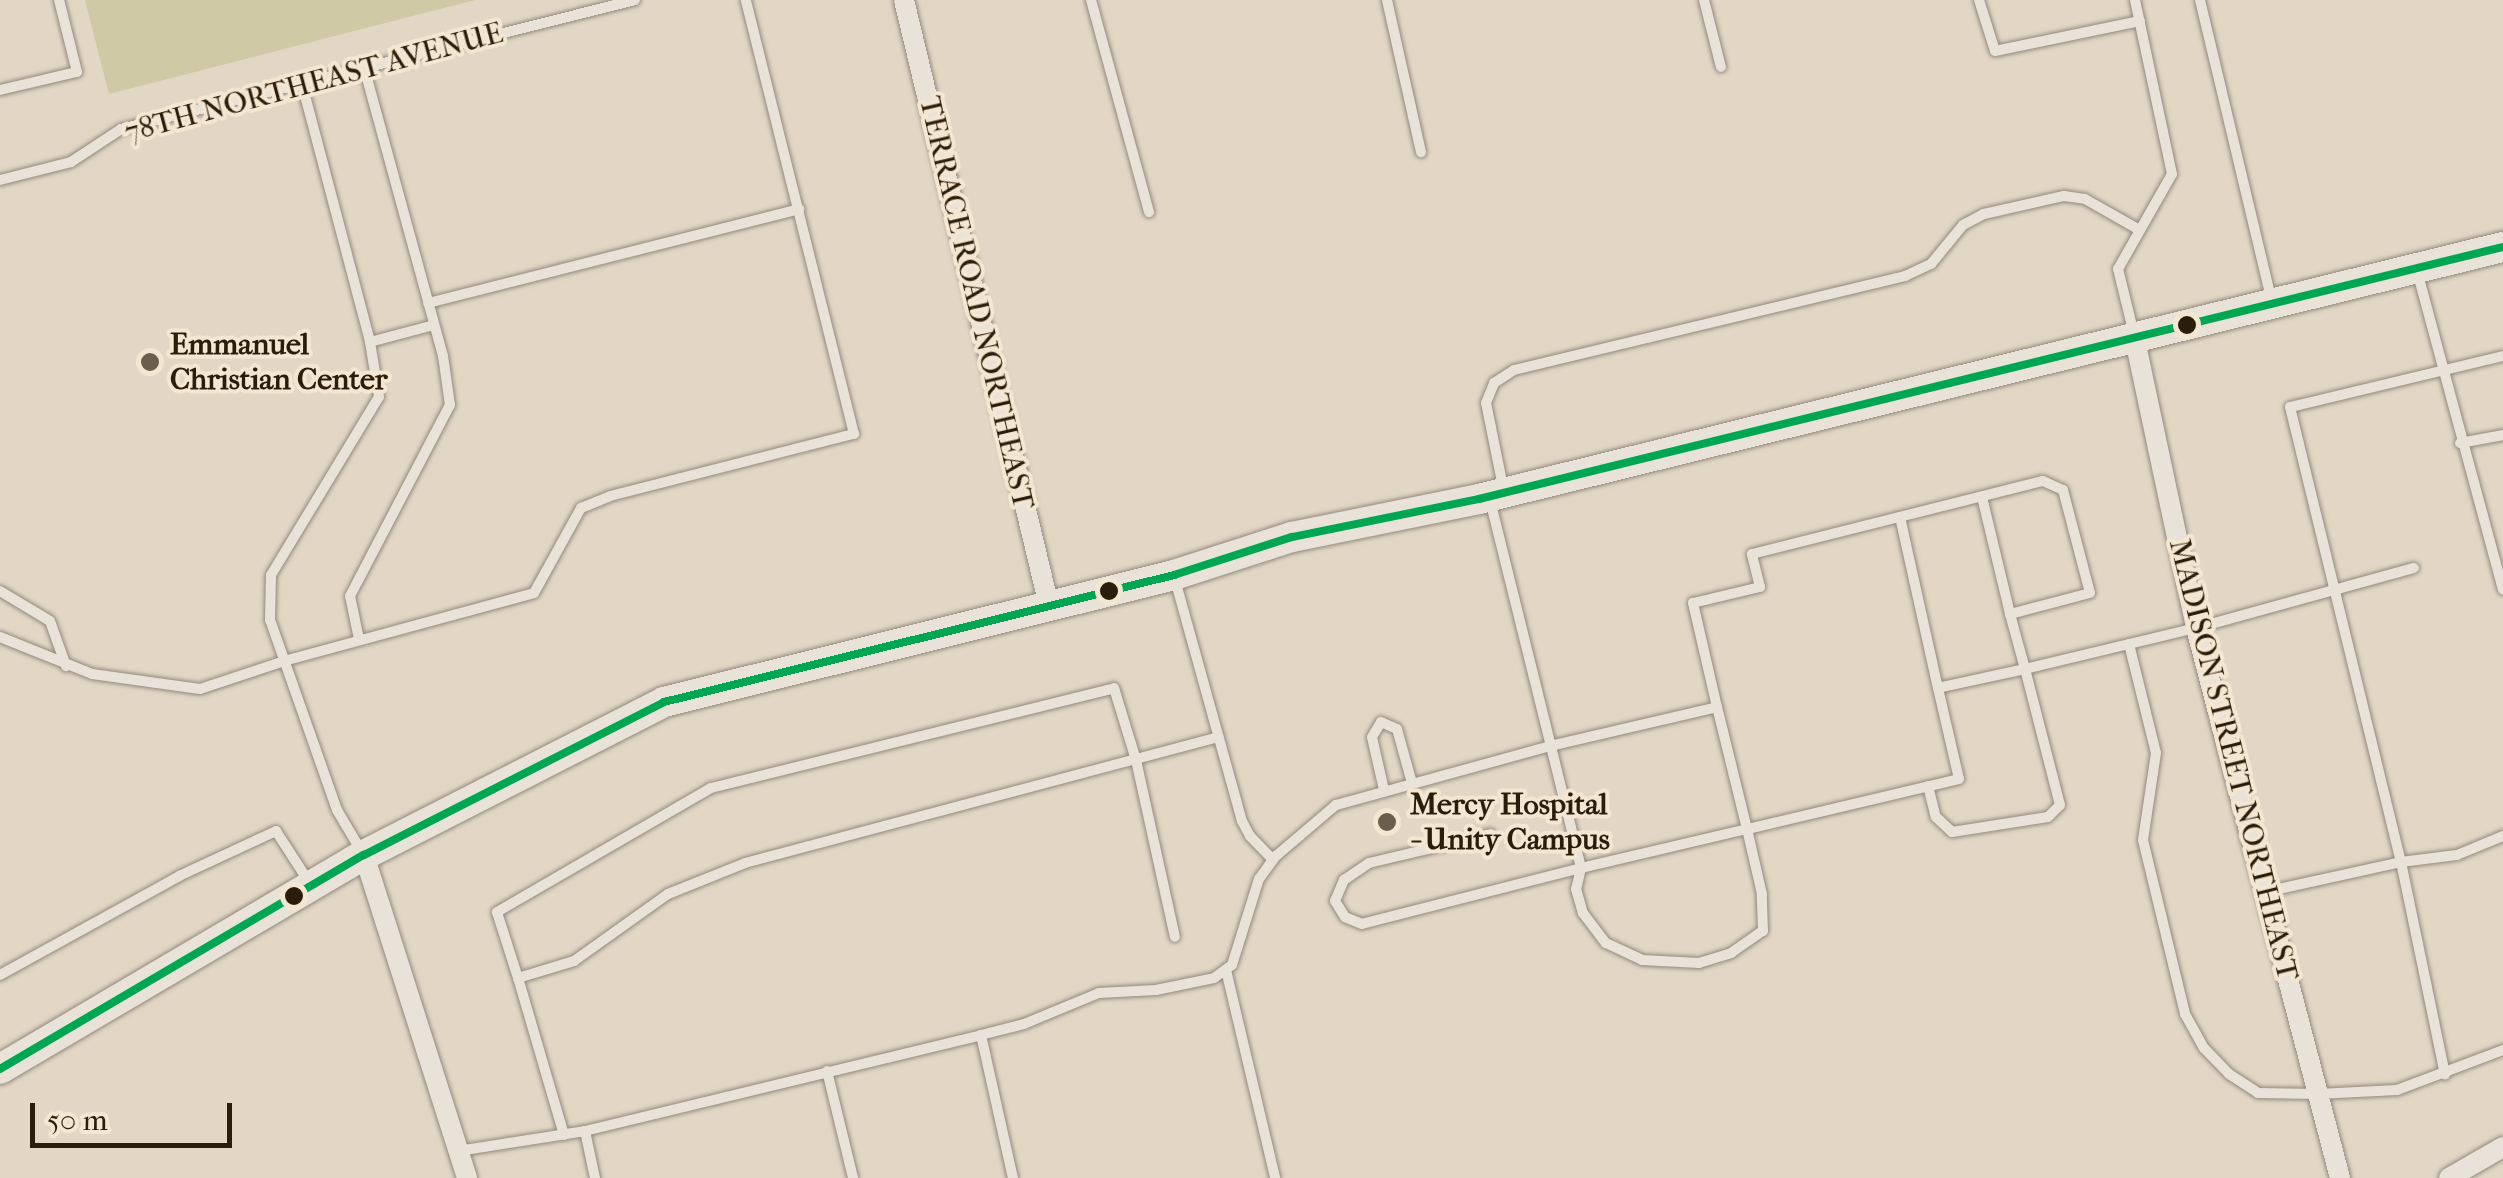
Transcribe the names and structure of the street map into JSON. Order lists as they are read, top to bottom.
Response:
{
  "streets": {
    "street": ["TERRACE ROAD NORTHEAST", "MADISON STREET NORTHEAST"],
    "lane": ["78TH NORTHEAST AVENUE"]
  },
  "places": ["Emmanuel Christian Center", "Mercy Hospital - Unity Campus"],
  "scale_bar": "50 m"
}
